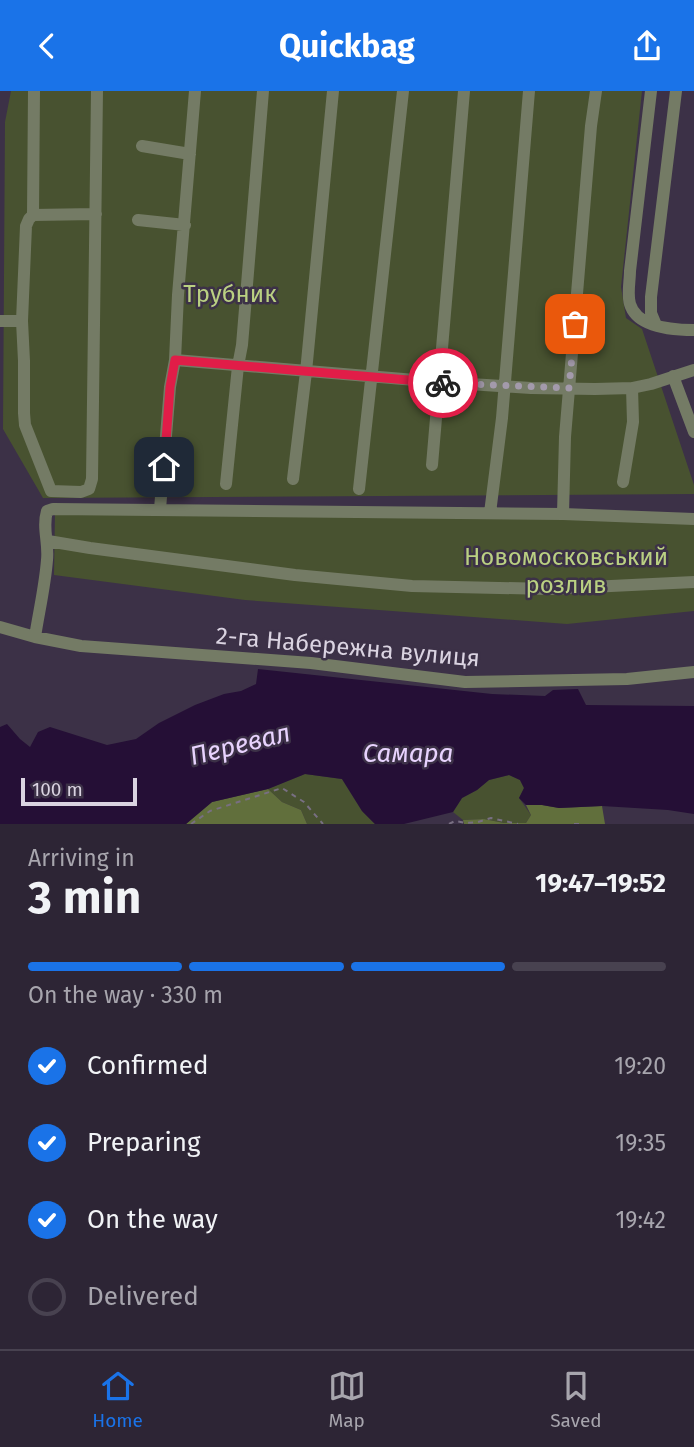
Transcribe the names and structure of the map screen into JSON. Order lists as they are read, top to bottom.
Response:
{
  "streets": {
    "street": ["2-га Набережна вулиця"]
  },
  "water": ["Перевал", "Самара"],
  "parks": ["Трубник", "Новомосковський розлив"],
  "scale_bar": "100 m",
  "page": {
    "header": "Quickbag",
    "scale": "100 m",
    "heading": ["3 min", "Arriving in", "19:47–19:52"],
    "bar": "On the way · 330 m",
    "list": [
      ["Confirmed", "19:20"],
      ["Preparing", "19:35"],
      ["On the way", "19:42"],
      "Delivered"
    ],
    "tabs": ["Home", "Map", "Saved"]
  }
}
